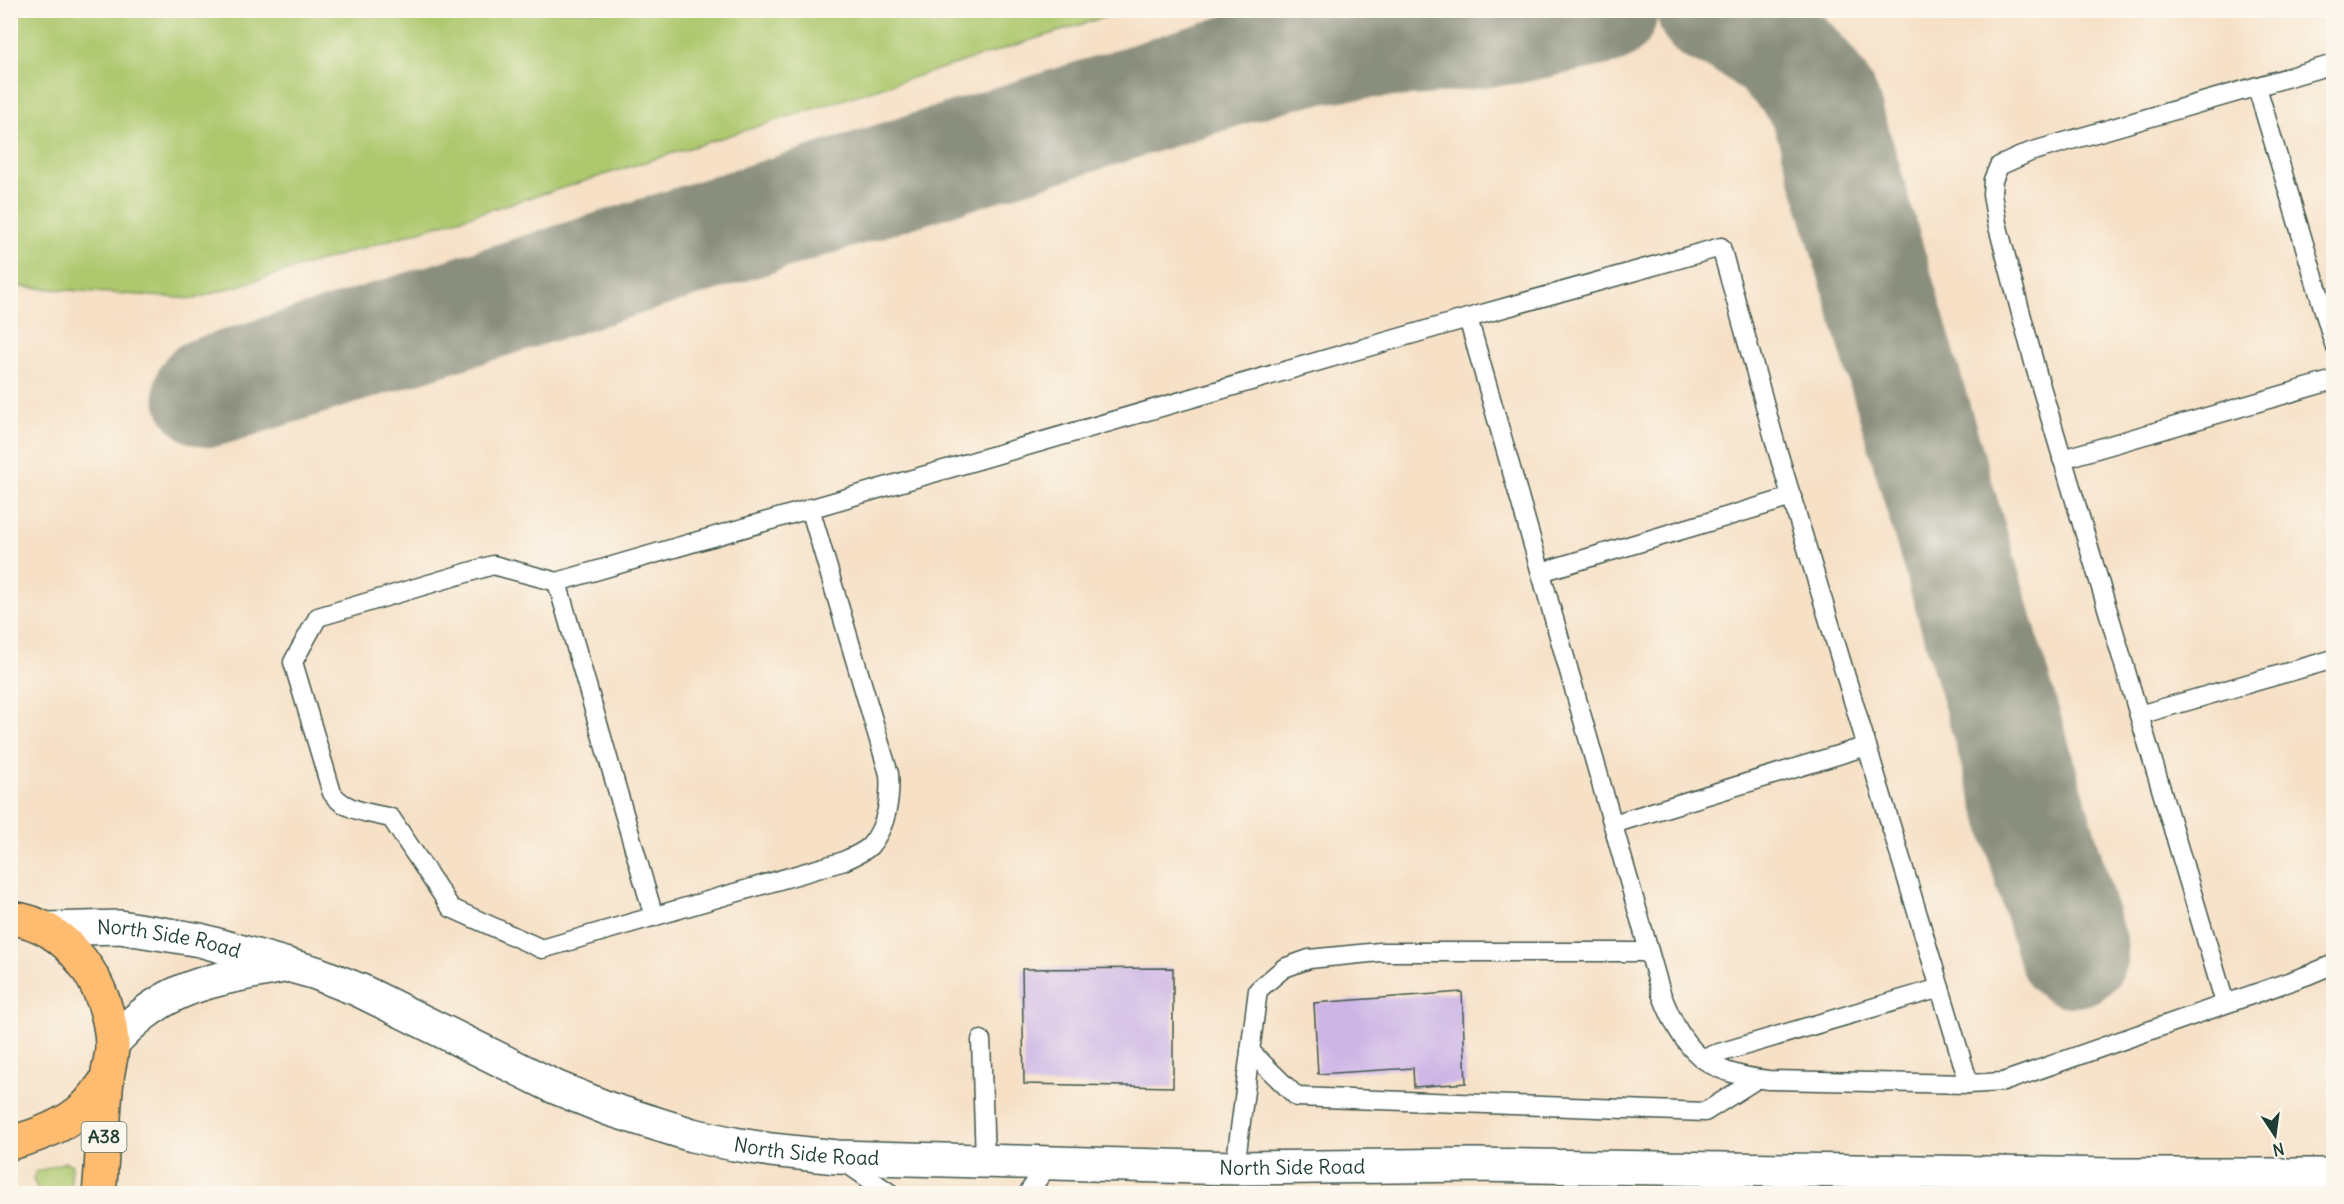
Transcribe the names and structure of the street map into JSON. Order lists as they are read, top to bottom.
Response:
{
  "streets": {
    "highway": ["A38"],
    "street": ["North Side Road"]
  },
  "north": "bottom"
}
